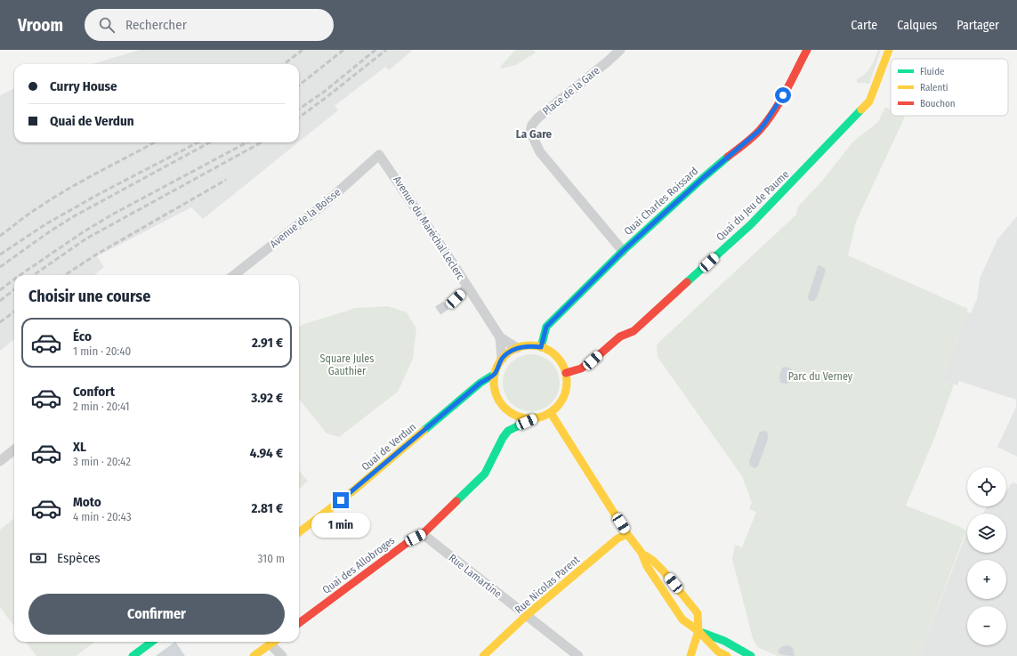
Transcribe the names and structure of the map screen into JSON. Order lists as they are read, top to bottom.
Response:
{
  "streets": {
    "main road": [
      "Quai Charles Roissard",
      "Quai du Jeu de Paume",
      "Quai de Verdun",
      "Quai des Allobroges",
      "Rue Nicolas Parent"
    ],
    "street": [
      "Place de la Gare",
      "Avenue de la Boisse",
      "Avenue du Maréchal Leclerc",
      "Rue Lamartine"
    ]
  },
  "crossings": [
    ["Place de la Gare", "Quai Charles Roissard"],
    ["Quai Charles Roissard", "Quai du Jeu de Paume"],
    ["Quai Charles Roissard", "Avenue du Maréchal Leclerc"],
    ["Quai Charles Roissard", "Quai de Verdun"],
    ["Quai Charles Roissard", "Quai des Allobroges"],
    ["Quai du Jeu de Paume", "Avenue du Maréchal Leclerc"],
    ["Quai du Jeu de Paume", "Quai de Verdun"],
    ["Quai du Jeu de Paume", "Quai des Allobroges"],
    ["Avenue de la Boisse", "Avenue du Maréchal Leclerc"],
    ["Avenue du Maréchal Leclerc", "Quai de Verdun"],
    ["Avenue du Maréchal Leclerc", "Quai des Allobroges"],
    ["Quai de Verdun", "Quai des Allobroges"],
    ["Quai des Allobroges", "Rue Lamartine"],
    ["Rue Lamartine", "Rue Nicolas Parent"]
  ],
  "districts": ["La Gare"],
  "parks": ["Square Jules Gauthier", "Parc du Verney"],
  "legend": ["Fluide", "Ralenti", "Bouchon"],
  "page": {
    "header": "Vroom",
    "search": "Rechercher",
    "nav": ["Carte", "Calques", "Partager"],
    "banner": ["Curry House", "Quai de Verdun"],
    "heading": "Choisir une course",
    "list": [
      {
        "name": "Éco",
        "note": "1 min · 20:40",
        "value": "2.91 €"
      },
      {
        "name": "Confort",
        "note": "2 min · 20:41",
        "value": "3.92 €"
      },
      {
        "name": "XL",
        "note": "3 min · 20:42",
        "value": "4.94 €"
      },
      {
        "name": "Moto",
        "note": "4 min · 20:43",
        "value": "2.81 €"
      }
    ],
    "map_buttons": ["+", "−"],
    "bubble": "1 min",
    "pay": ["Espèces", "310 m"],
    "buttons": "Confirmer"
  }
}
